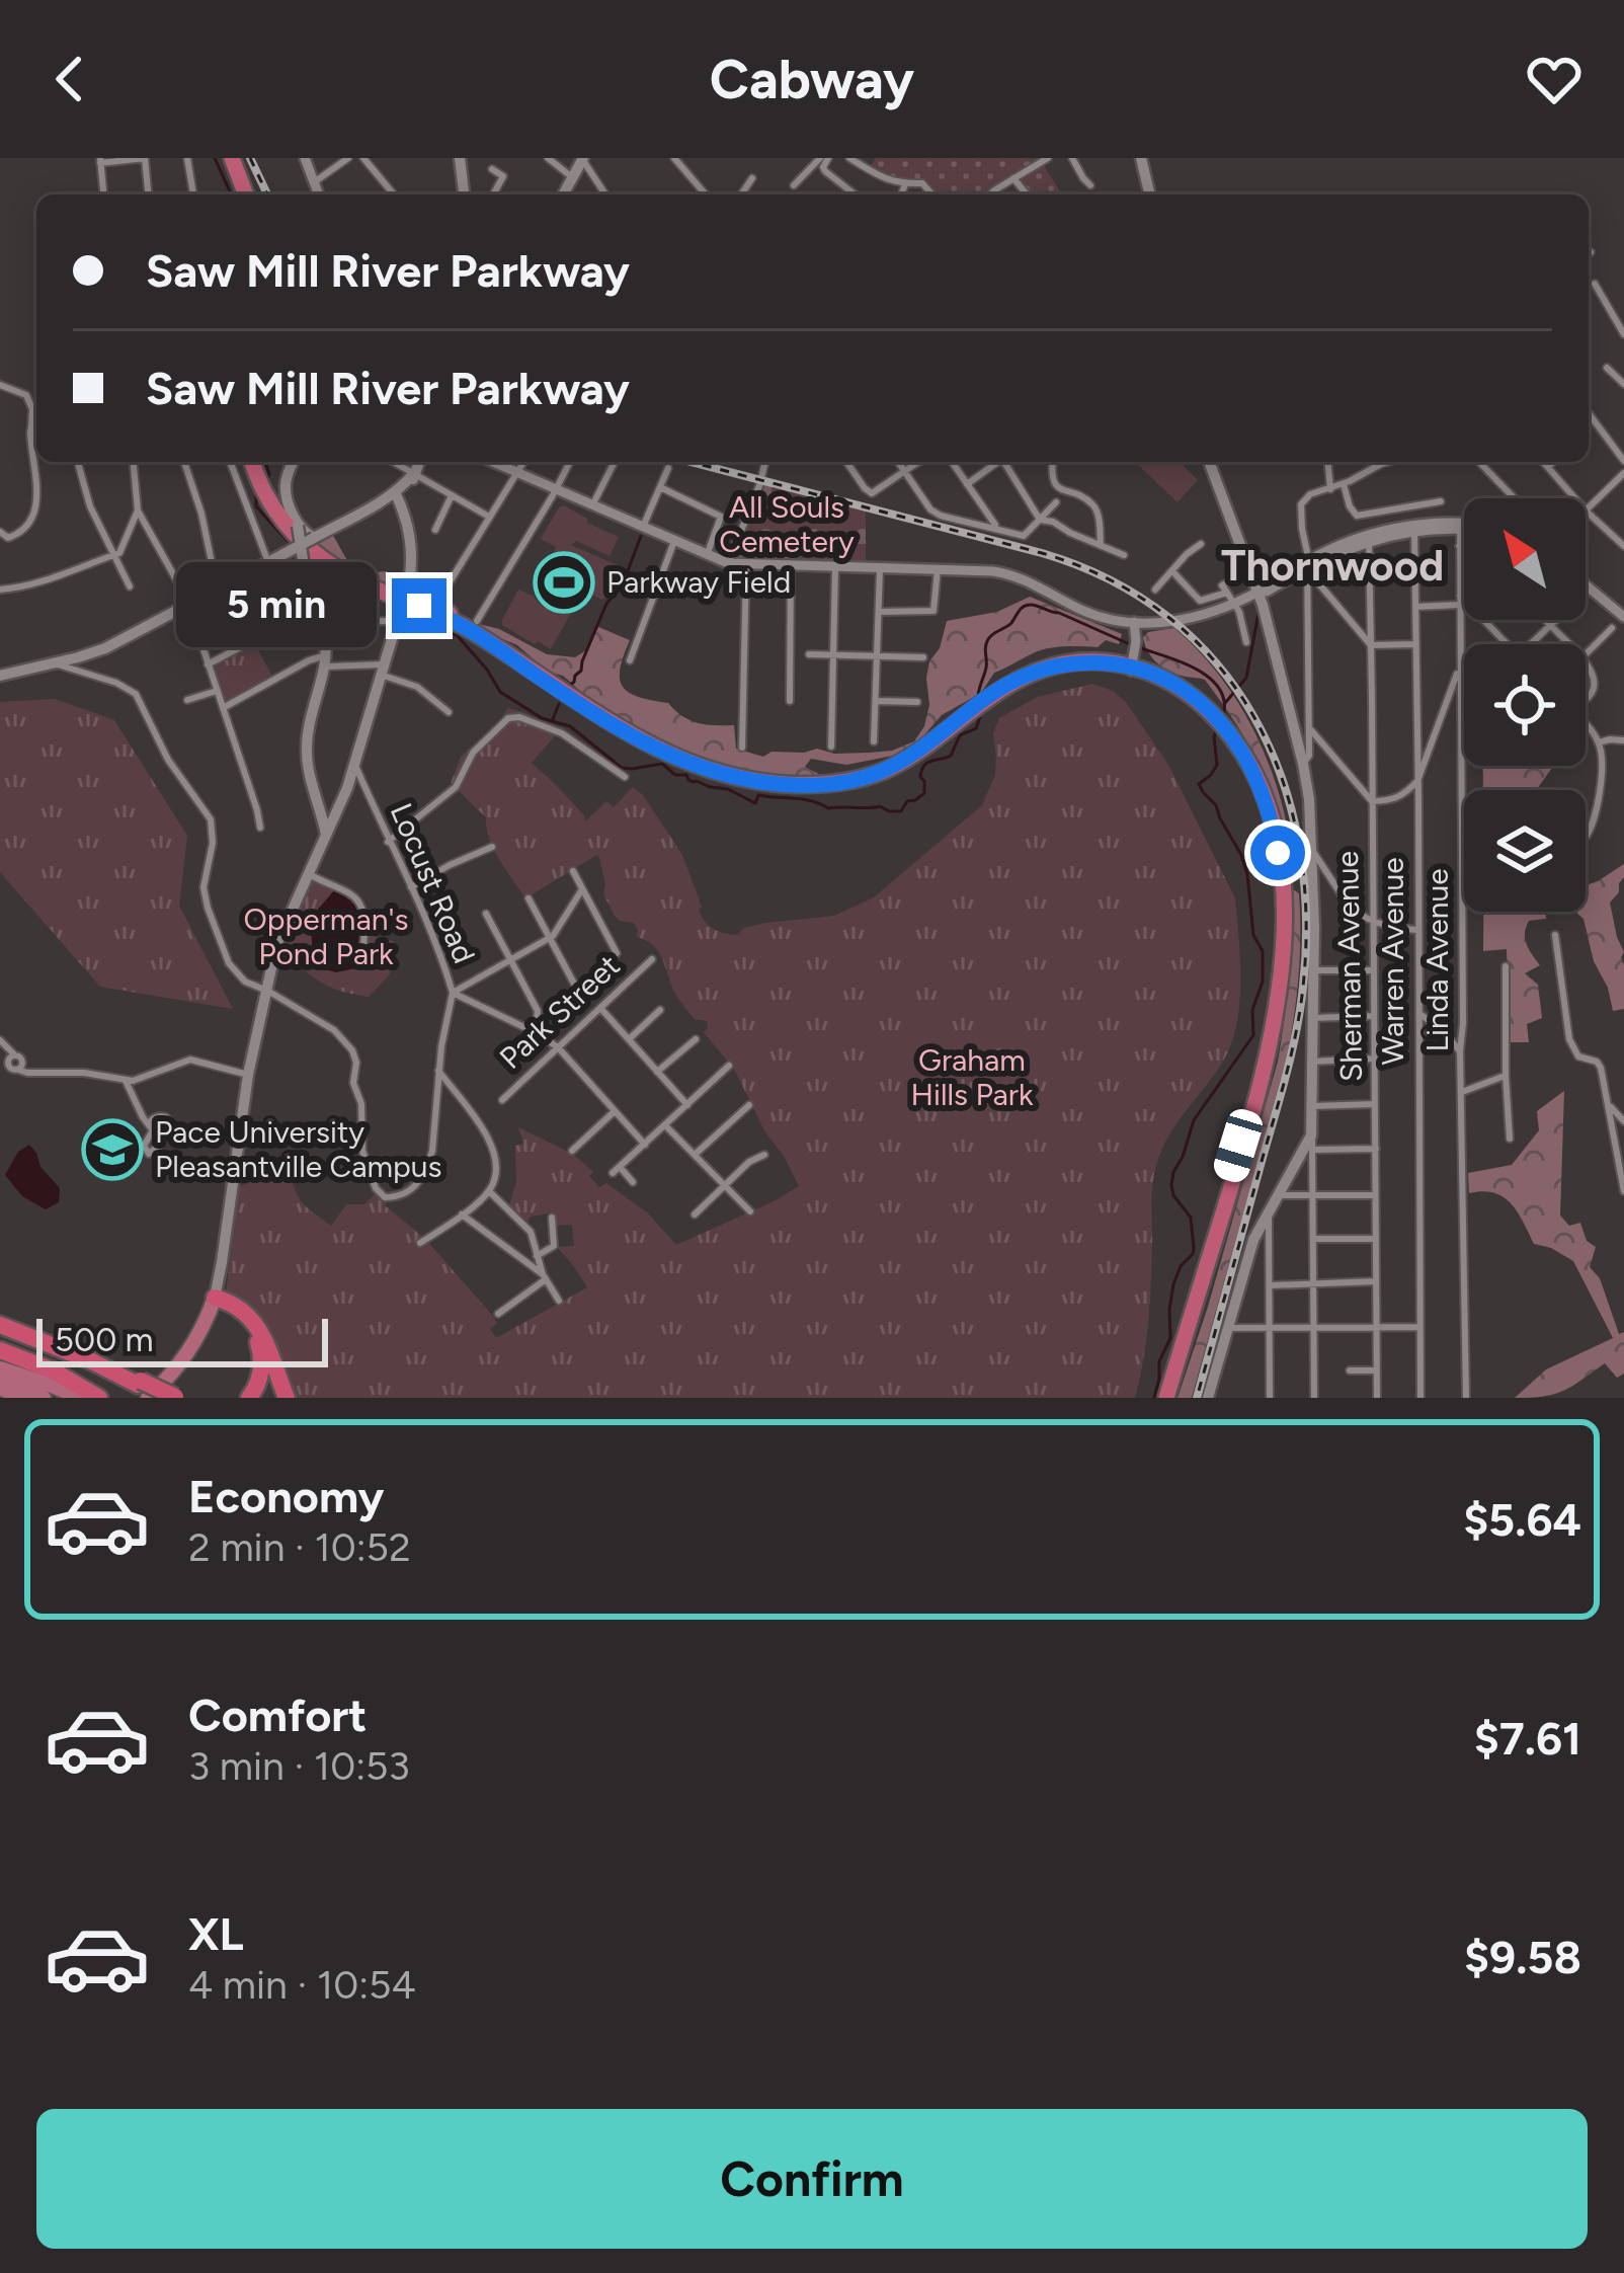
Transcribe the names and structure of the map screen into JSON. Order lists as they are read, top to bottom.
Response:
{
  "streets": {
    "street": [
      "Locust Road",
      "Linda Avenue",
      "Warren Avenue",
      "Sherman Avenue",
      "Park Street"
    ]
  },
  "crossings": [
    ["Locust Road", "Park Street"]
  ],
  "districts": ["Thornwood"],
  "parks": ["All Souls Cemetery", "Opperman's Pond Park", "Graham Hills Park"],
  "places": {
    "sports": ["Parkway Field"],
    "school or university": ["Pace University Pleasantville Campus"]
  },
  "scale_bar": "500 m",
  "north": "top left",
  "page": {
    "header": "Cabway",
    "banner": ["Saw Mill River Parkway", "Saw Mill River Parkway"],
    "bubble": "5 min",
    "scale": "500 m",
    "list": [
      {
        "name": "Economy",
        "note": "2 min · 10:52",
        "value": "$5.64"
      },
      {
        "name": "Comfort",
        "note": "3 min · 10:53",
        "value": "$7.61"
      },
      {
        "name": "XL",
        "note": "4 min · 10:54",
        "value": "$9.58"
      }
    ],
    "buttons": "Confirm"
  }
}
